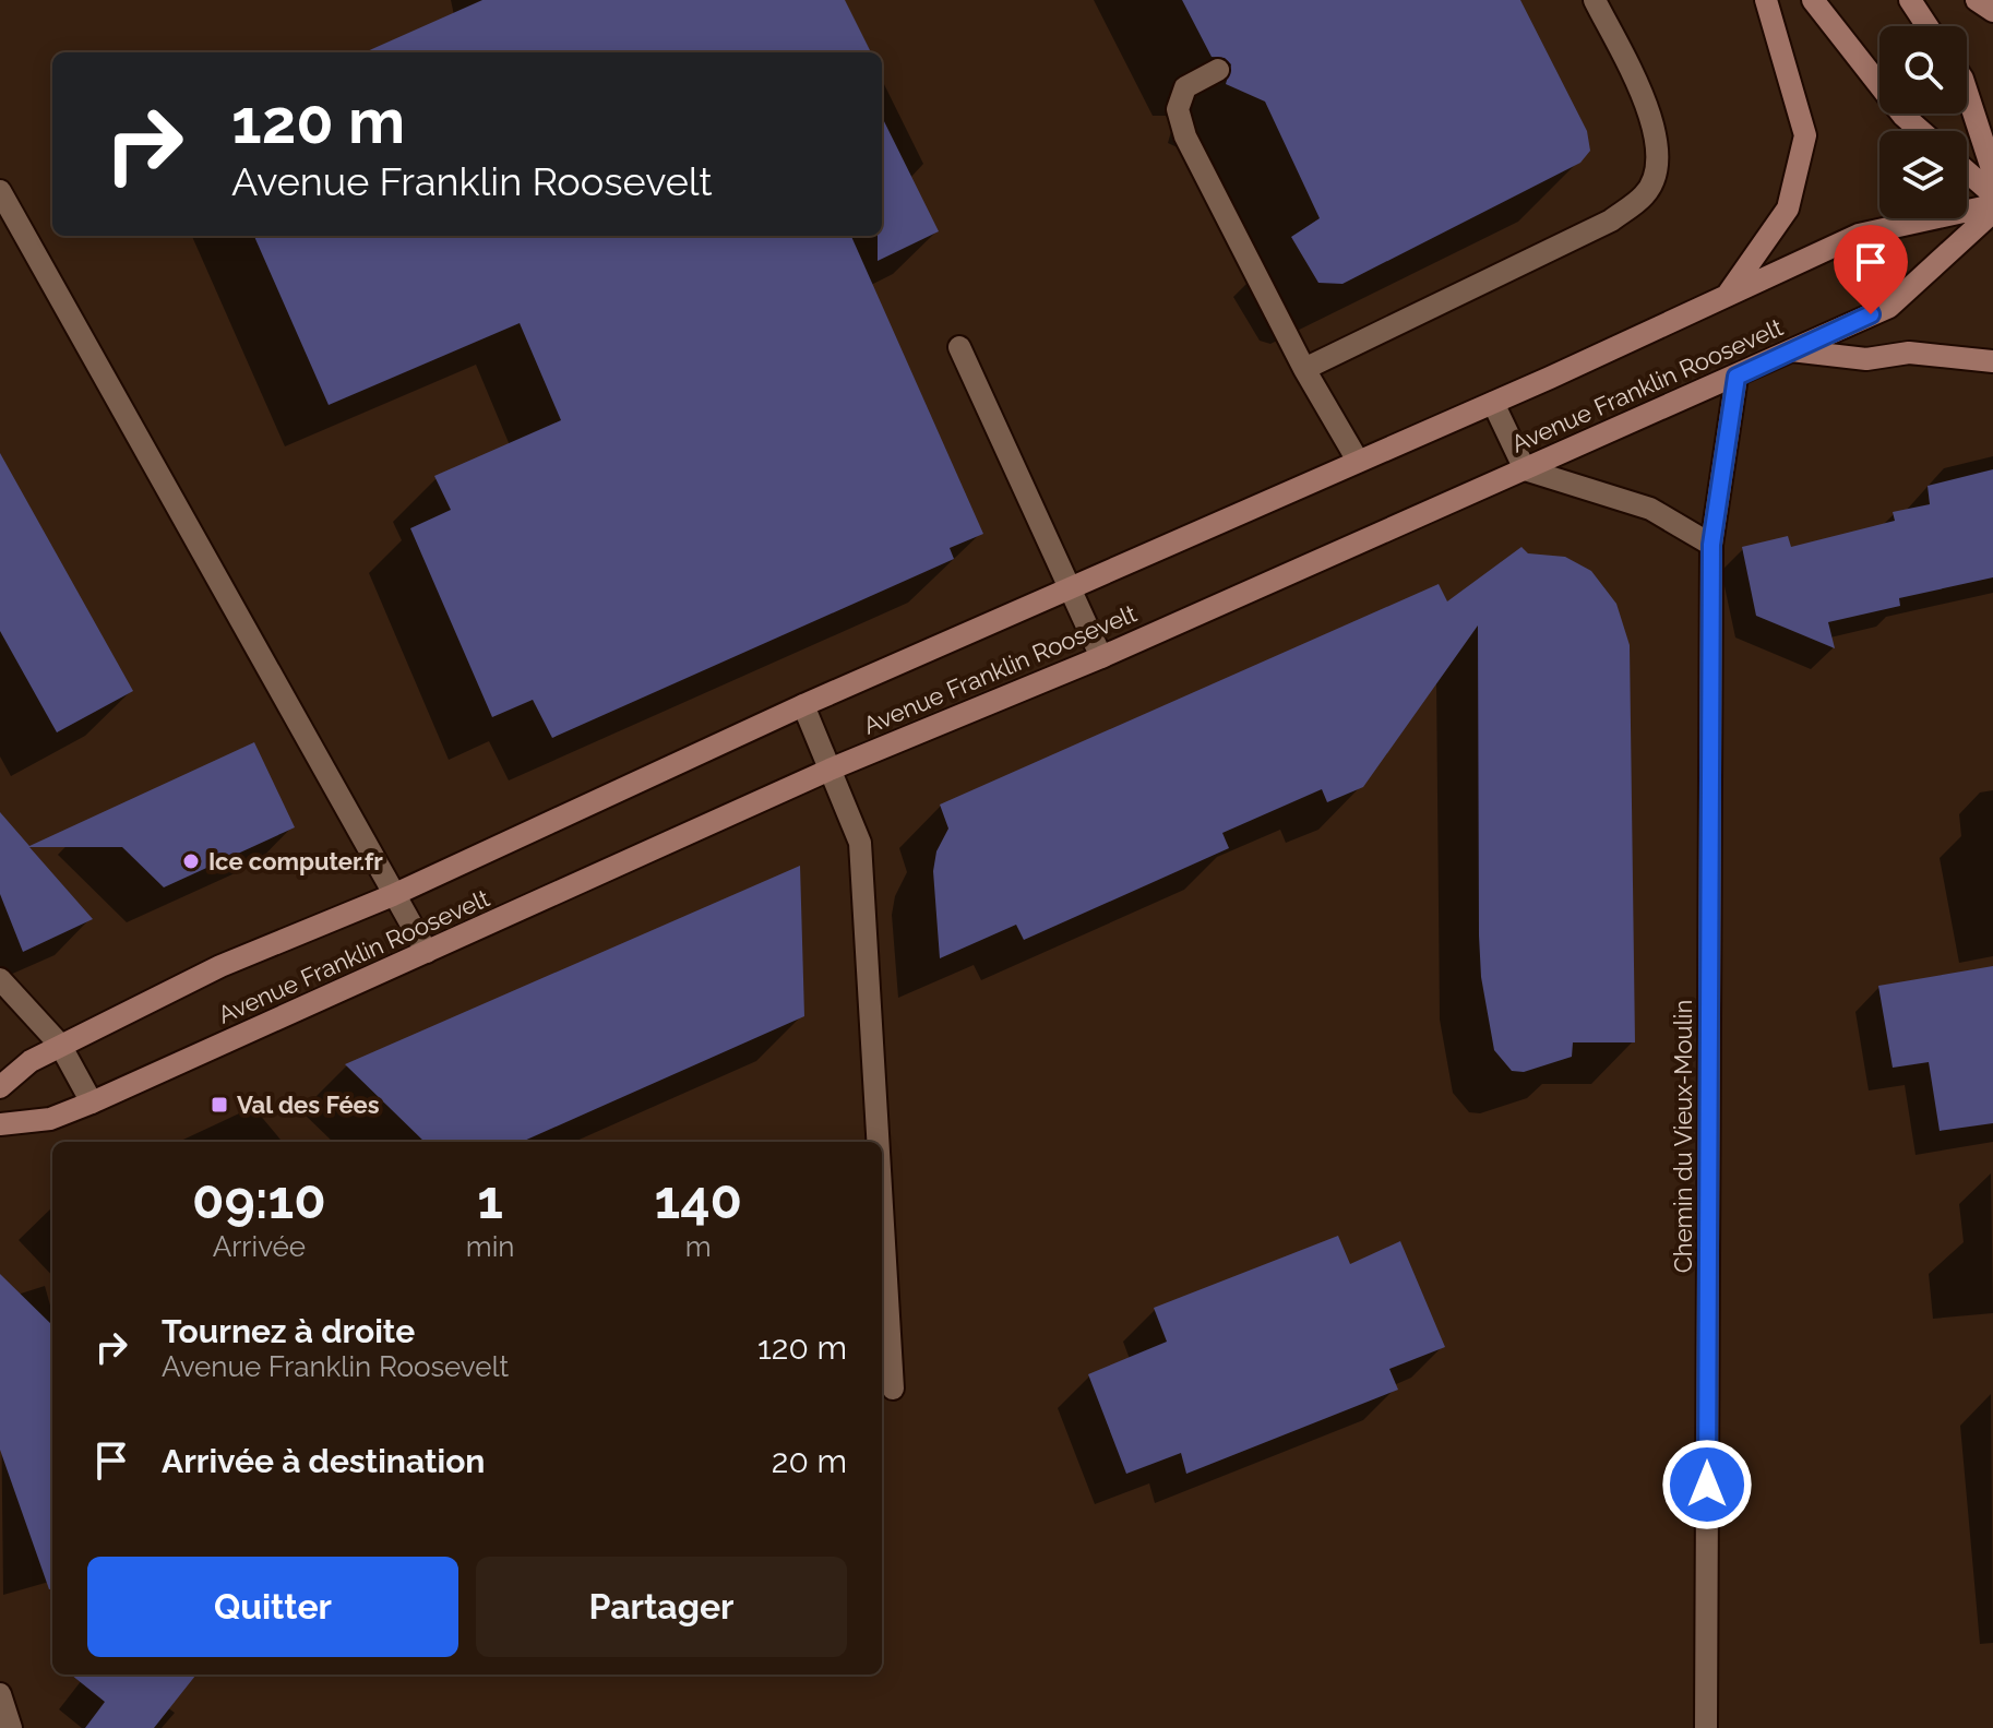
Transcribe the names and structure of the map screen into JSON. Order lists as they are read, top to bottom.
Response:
{
  "streets": {
    "main road": ["Avenue Franklin Roosevelt"],
    "street": ["Chemin du Vieux-Moulin"]
  },
  "crossings": [
    ["Avenue Franklin Roosevelt", "Chemin du Vieux-Moulin"]
  ],
  "places": {
    "other": ["Ice computer.fr"],
    "transit": ["Val des Fées"]
  },
  "page": {
    "turn": ["120 m", "Avenue Franklin Roosevelt"],
    "eta": [
      "09:10",
      "Arrivée",
      "1",
      "min",
      "140",
      "m"
    ],
    "list": [
      {
        "name": "Tournez à droite",
        "note": "Avenue Franklin Roosevelt",
        "value": "120 m"
      },
      {
        "name": "Arrivée à destination",
        "value": "20 m"
      }
    ],
    "buttons": ["Quitter", "Partager"]
  }
}
